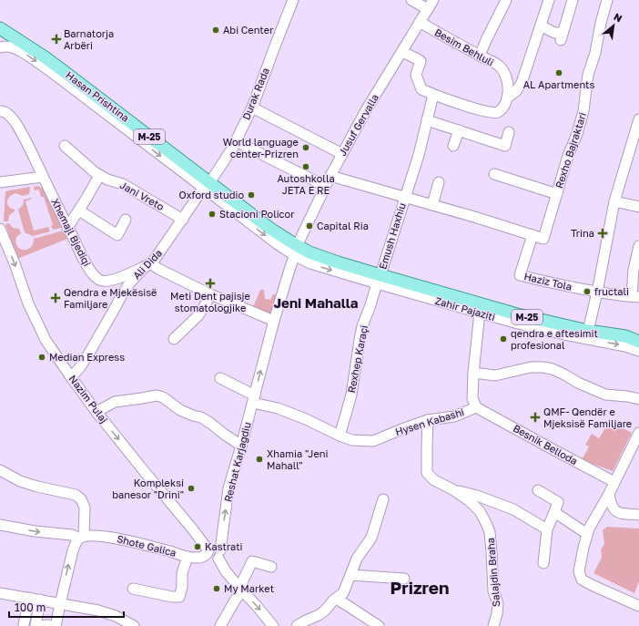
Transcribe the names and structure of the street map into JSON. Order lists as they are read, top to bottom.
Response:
{
  "streets": {
    "main road": ["Hasan Prishtina", "M-25", "Zahir Pajaziti"],
    "street": [
      "Besim Behluli",
      "Durak Rada",
      "Jusuf Gervalla",
      "Rexho Bajraktari",
      "Jani Vreto",
      "Xhemajl Bjediqi",
      "Emush Haxhiu",
      "Ali Dida",
      "Haziz Tola",
      "Rexhep Karaçi",
      "Nazim Pulaj",
      "Hysen Kabashi",
      "Besnik Belloda",
      "Reshat Karjagdiu",
      "Shote Galica",
      "Salajdin Braha"
    ]
  },
  "crossings": [
    ["Besim Behluli", "Jusuf Gervalla"],
    ["Durak Rada", "Hasan Prishtina"],
    ["Durak Rada", "Ali Dida"],
    ["Hasan Prishtina", "Jusuf Gervalla"],
    ["Hasan Prishtina", "Ali Dida"],
    ["Hasan Prishtina", "Zahir Pajaziti"],
    ["Hasan Prishtina", "Reshat Karjagdiu"],
    ["Jusuf Gervalla", "Zahir Pajaziti"],
    ["Jusuf Gervalla", "Reshat Karjagdiu"],
    ["Rexho Bajraktari", "Haziz Tola"],
    ["Jani Vreto", "Ali Dida"],
    ["Xhemajl Bjediqi", "Ali Dida"],
    ["Emush Haxhiu", "Zahir Pajaziti"],
    ["Emush Haxhiu", "Rexhep Karaçi"],
    ["Ali Dida", "Nazim Pulaj"],
    ["Zahir Pajaziti", "Rexhep Karaçi"],
    ["Zahir Pajaziti", "Hysen Kabashi"],
    ["Zahir Pajaziti", "Reshat Karjagdiu"],
    ["Rexhep Karaçi", "Hysen Kabashi"],
    ["Nazim Pulaj", "Shote Galica"],
    ["Hysen Kabashi", "Besnik Belloda"],
    ["Hysen Kabashi", "Reshat Karjagdiu"],
    ["Hysen Kabashi", "Salajdin Braha"]
  ],
  "one_way": ["Nazim Pulaj", "Reshat Karjagdiu"],
  "districts": ["Jeni Mahalla", "Prizren"],
  "places": {
    "other": [
      "Abi Center",
      "AL Apartments",
      "World language center-Prizren",
      "Autoshkolla JETA E RE",
      "Oxford studio",
      "Stacioni Policor",
      "Capital Ria",
      "fructali",
      "qendra e aftesimit profesional",
      "Median Express",
      "Xhamia \"Jeni Mahall\"",
      "Kompleksi banesor \"Drini\"",
      "Kastrati",
      "My Market"
    ],
    "health": [
      "Barnatorja Arbëri",
      "Trina",
      "Meti Dent pajisje stomatologjike",
      "Qendra e Mjekësisë Familjare",
      "QMF- Qendër e Mjeksisë Familjare"
    ]
  },
  "scale_bar": "100 m",
  "north": "top right"
}
